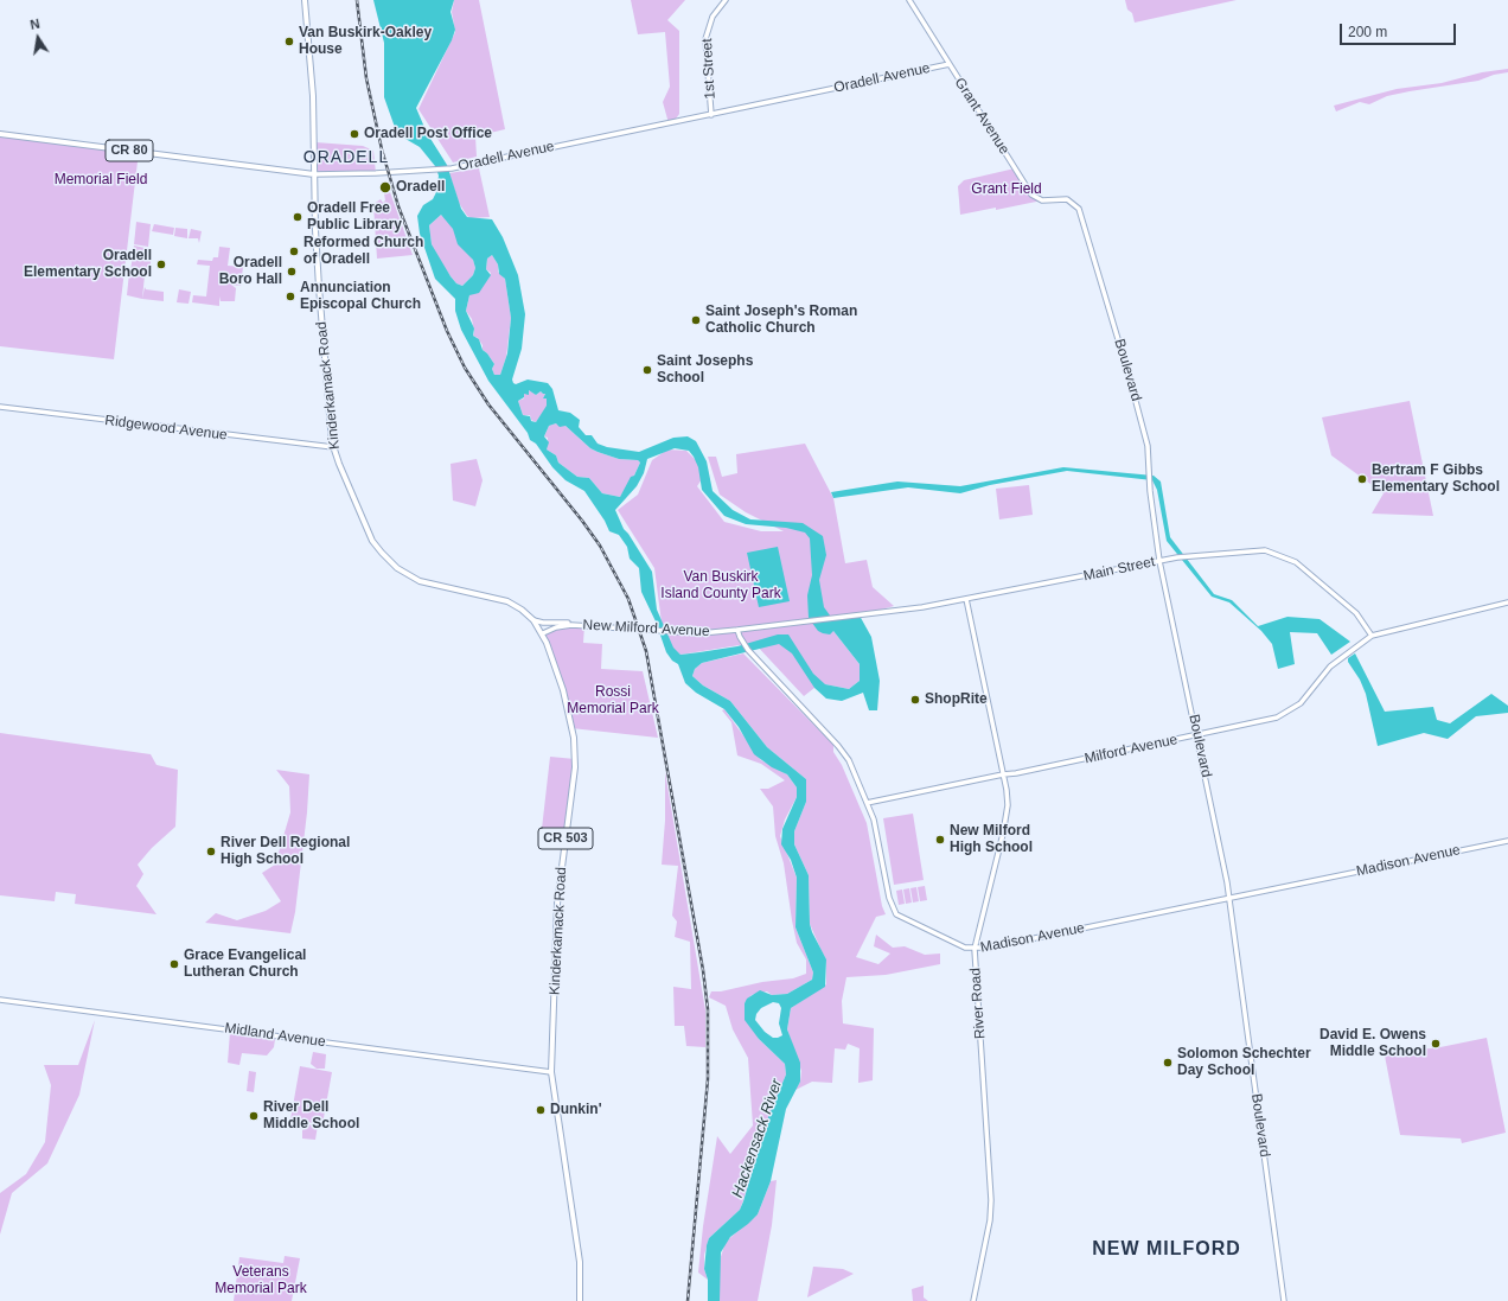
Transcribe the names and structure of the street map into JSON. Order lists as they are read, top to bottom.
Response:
{
  "streets": {
    "main road": [
      "Oradell Avenue",
      "CR 80",
      "Kinderkamack Road",
      "CR 503"
    ],
    "street": [
      "1st Street",
      "Grant Avenue",
      "Boulevard",
      "Ridgewood Avenue",
      "Main Street",
      "New Milford Avenue",
      "Milford Avenue",
      "Madison Avenue",
      "River Road",
      "Midland Avenue"
    ]
  },
  "crossings": [
    ["1st Street", "Oradell Avenue"],
    ["Oradell Avenue", "Grant Avenue"],
    ["Oradell Avenue", "Kinderkamack Road"],
    ["Grant Avenue", "Boulevard"],
    ["Boulevard", "Main Street"],
    ["Boulevard", "Milford Avenue"],
    ["Boulevard", "Madison Avenue"],
    ["Kinderkamack Road", "Ridgewood Avenue"],
    ["Kinderkamack Road", "New Milford Avenue"],
    ["Kinderkamack Road", "Midland Avenue"],
    ["Main Street", "New Milford Avenue"],
    ["Main Street", "Milford Avenue"],
    ["Main Street", "River Road"],
    ["New Milford Avenue", "Madison Avenue"],
    ["Milford Avenue", "Madison Avenue"],
    ["Milford Avenue", "River Road"],
    ["Madison Avenue", "River Road"]
  ],
  "districts": ["ORADELL", "NEW MILFORD"],
  "water": ["Hackensack River"],
  "parks": [
    "Memorial Field",
    "Grant Field",
    "Van Buskirk Island County Park",
    "Rossi Memorial Park",
    "Veterans Memorial Park"
  ],
  "places": [
    "Van Buskirk-Oakley House",
    "Oradell Post Office",
    "Oradell",
    "Oradell Free Public Library",
    "Reformed Church of Oradell",
    "Oradell Elementary School",
    "Oradell Boro Hall",
    "Annunciation Episcopal Church",
    "Saint Joseph's Roman Catholic Church",
    "Saint Josephs School",
    "Bertram F Gibbs Elementary School",
    "ShopRite",
    "New Milford High School",
    "River Dell Regional High School",
    "Grace Evangelical Lutheran Church",
    "David E. Owens Middle School",
    "Solomon Schechter Day School",
    "Dunkin'",
    "River Dell Middle School"
  ],
  "scale_bar": "200 m",
  "north": "top"
}
